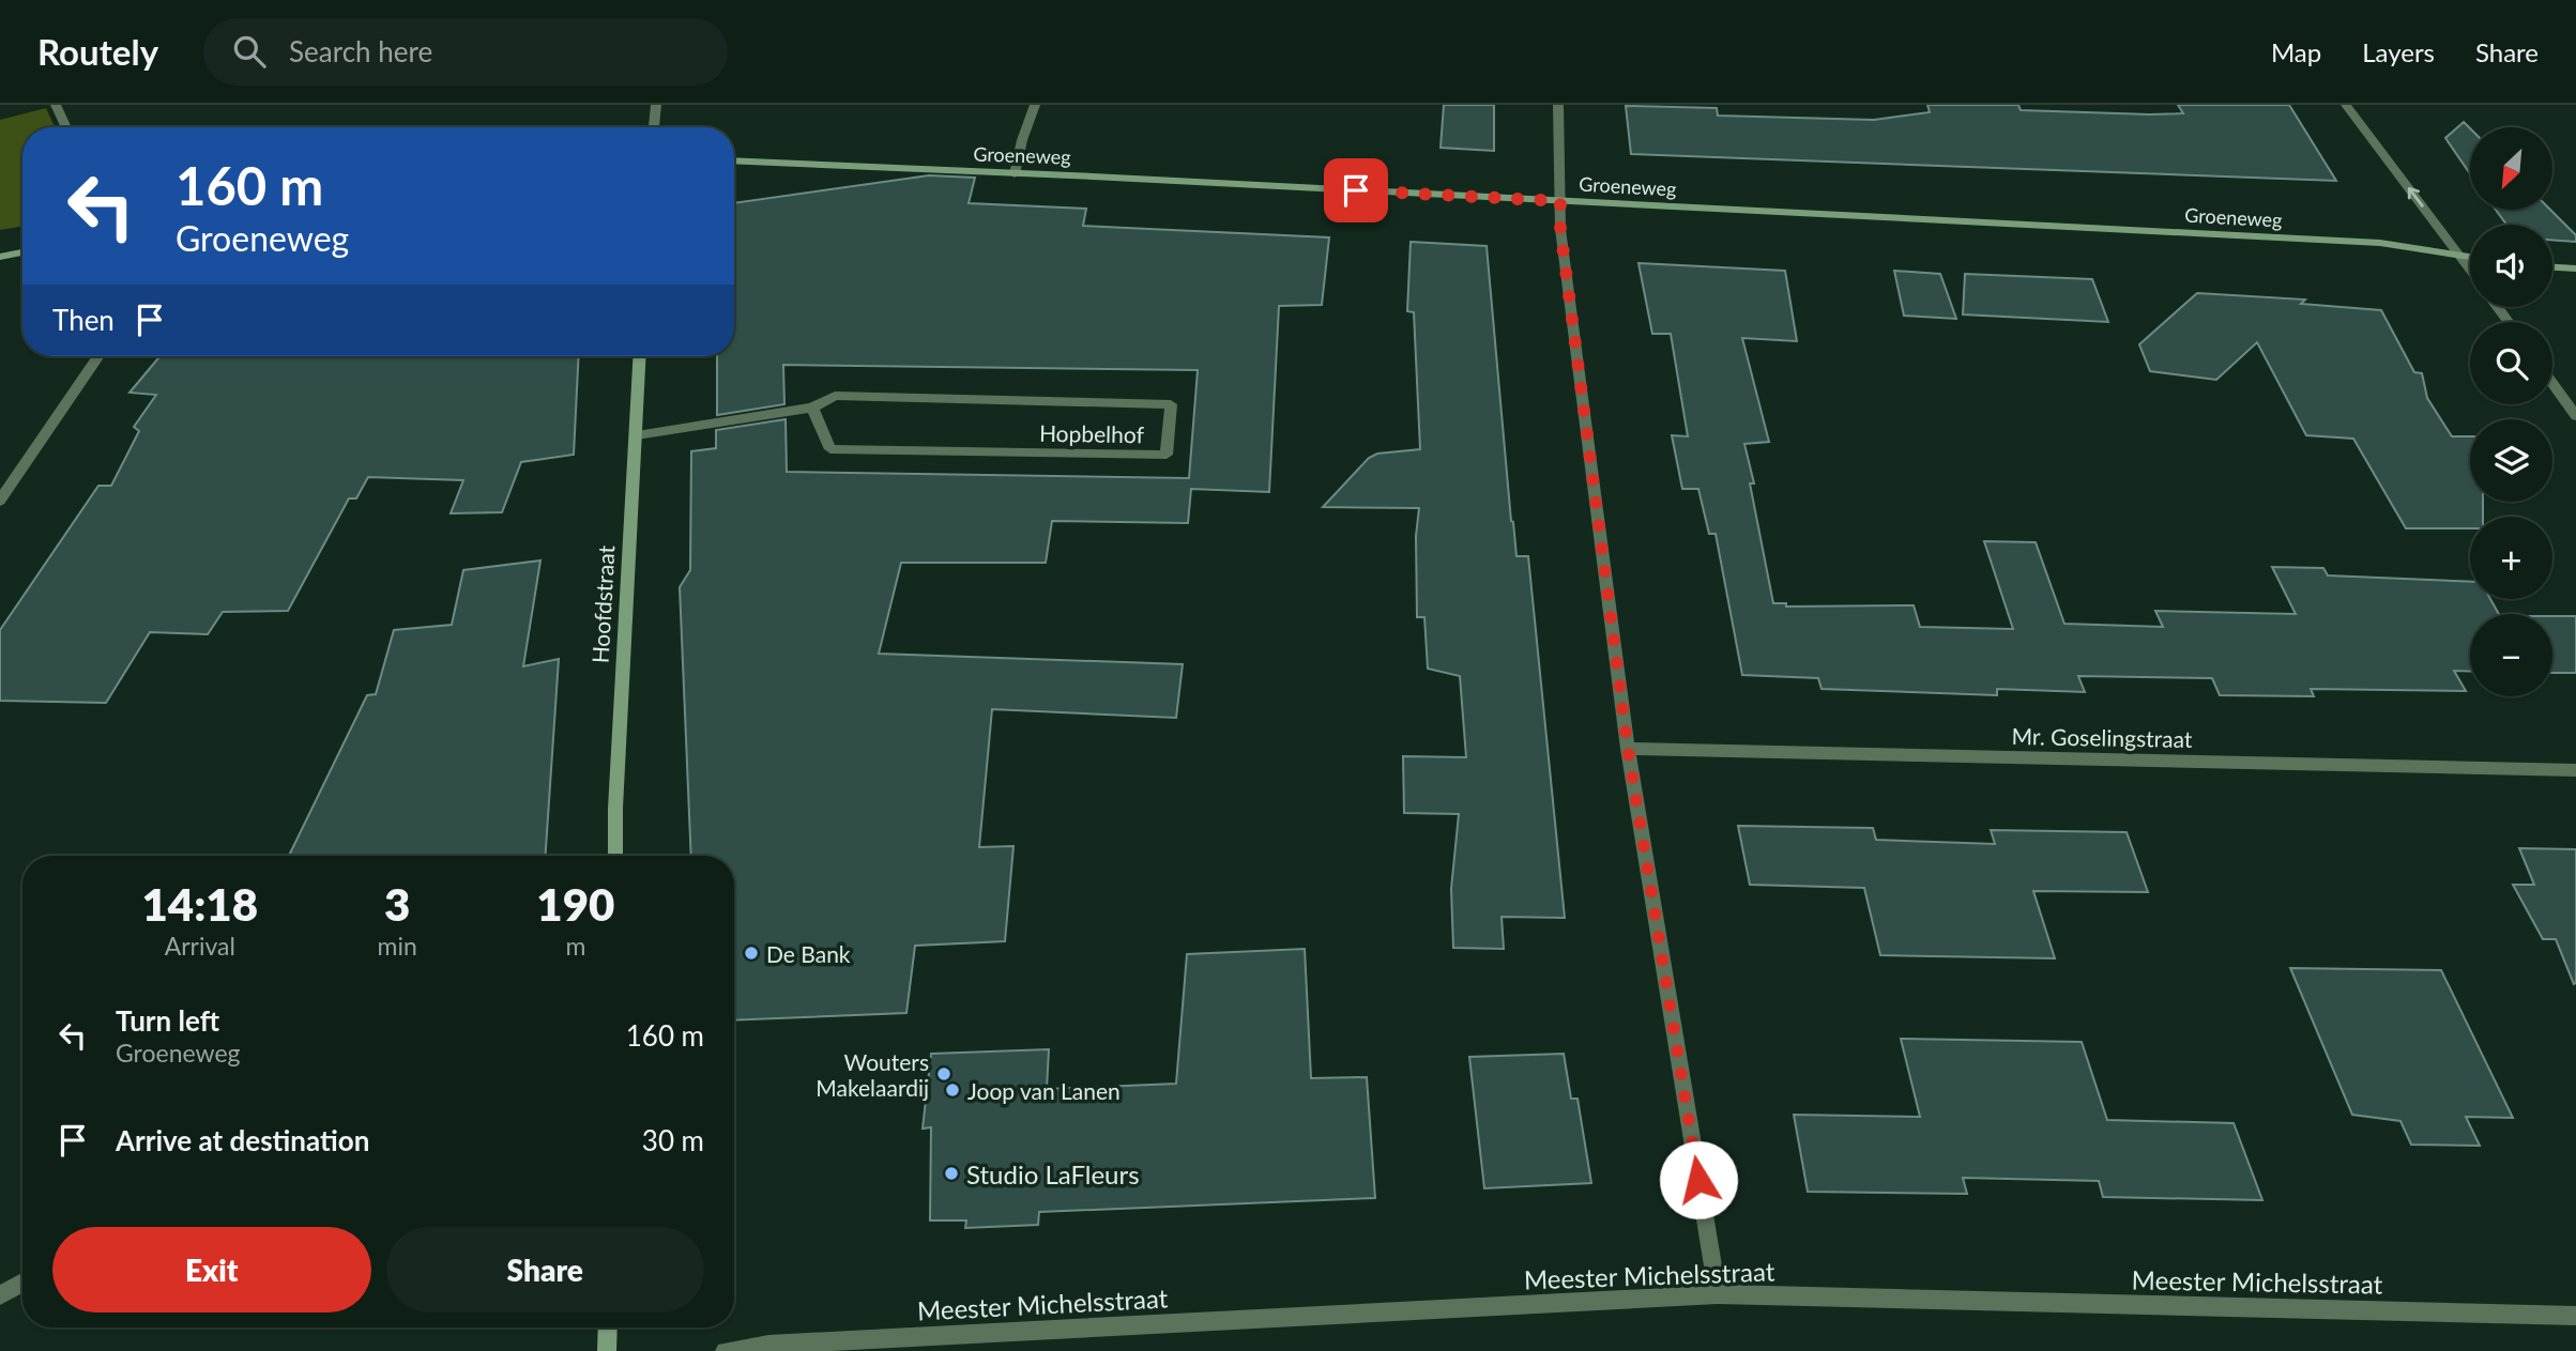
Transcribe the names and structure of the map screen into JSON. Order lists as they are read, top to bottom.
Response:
{
  "streets": {
    "street": [
      "Groeneweg",
      "Hopbelhof",
      "Hoofdstraat",
      "Mr. Goselingstraat",
      "Meester Michelsstraat"
    ]
  },
  "crossings": [
    ["Hopbelhof", "Hoofdstraat"]
  ],
  "places": [
    "De Bank",
    "Wouters Makelaardij",
    "Joop van Lanen",
    "Studio LaFleurs"
  ],
  "north": "bottom left",
  "page": {
    "header": "Routely",
    "search": "Search here",
    "nav": ["Map", "Layers", "Share"],
    "map_buttons": ["+", "−"],
    "turn": ["160 m", "Groeneweg"],
    "then": "Then",
    "eta": [
      "14:18",
      "Arrival",
      "3",
      "min",
      "190",
      "m"
    ],
    "list": [
      {
        "name": "Turn left",
        "note": "Groeneweg",
        "value": "160 m"
      },
      {
        "name": "Arrive at destination",
        "value": "30 m"
      }
    ],
    "buttons": ["Exit", "Share"]
  }
}
